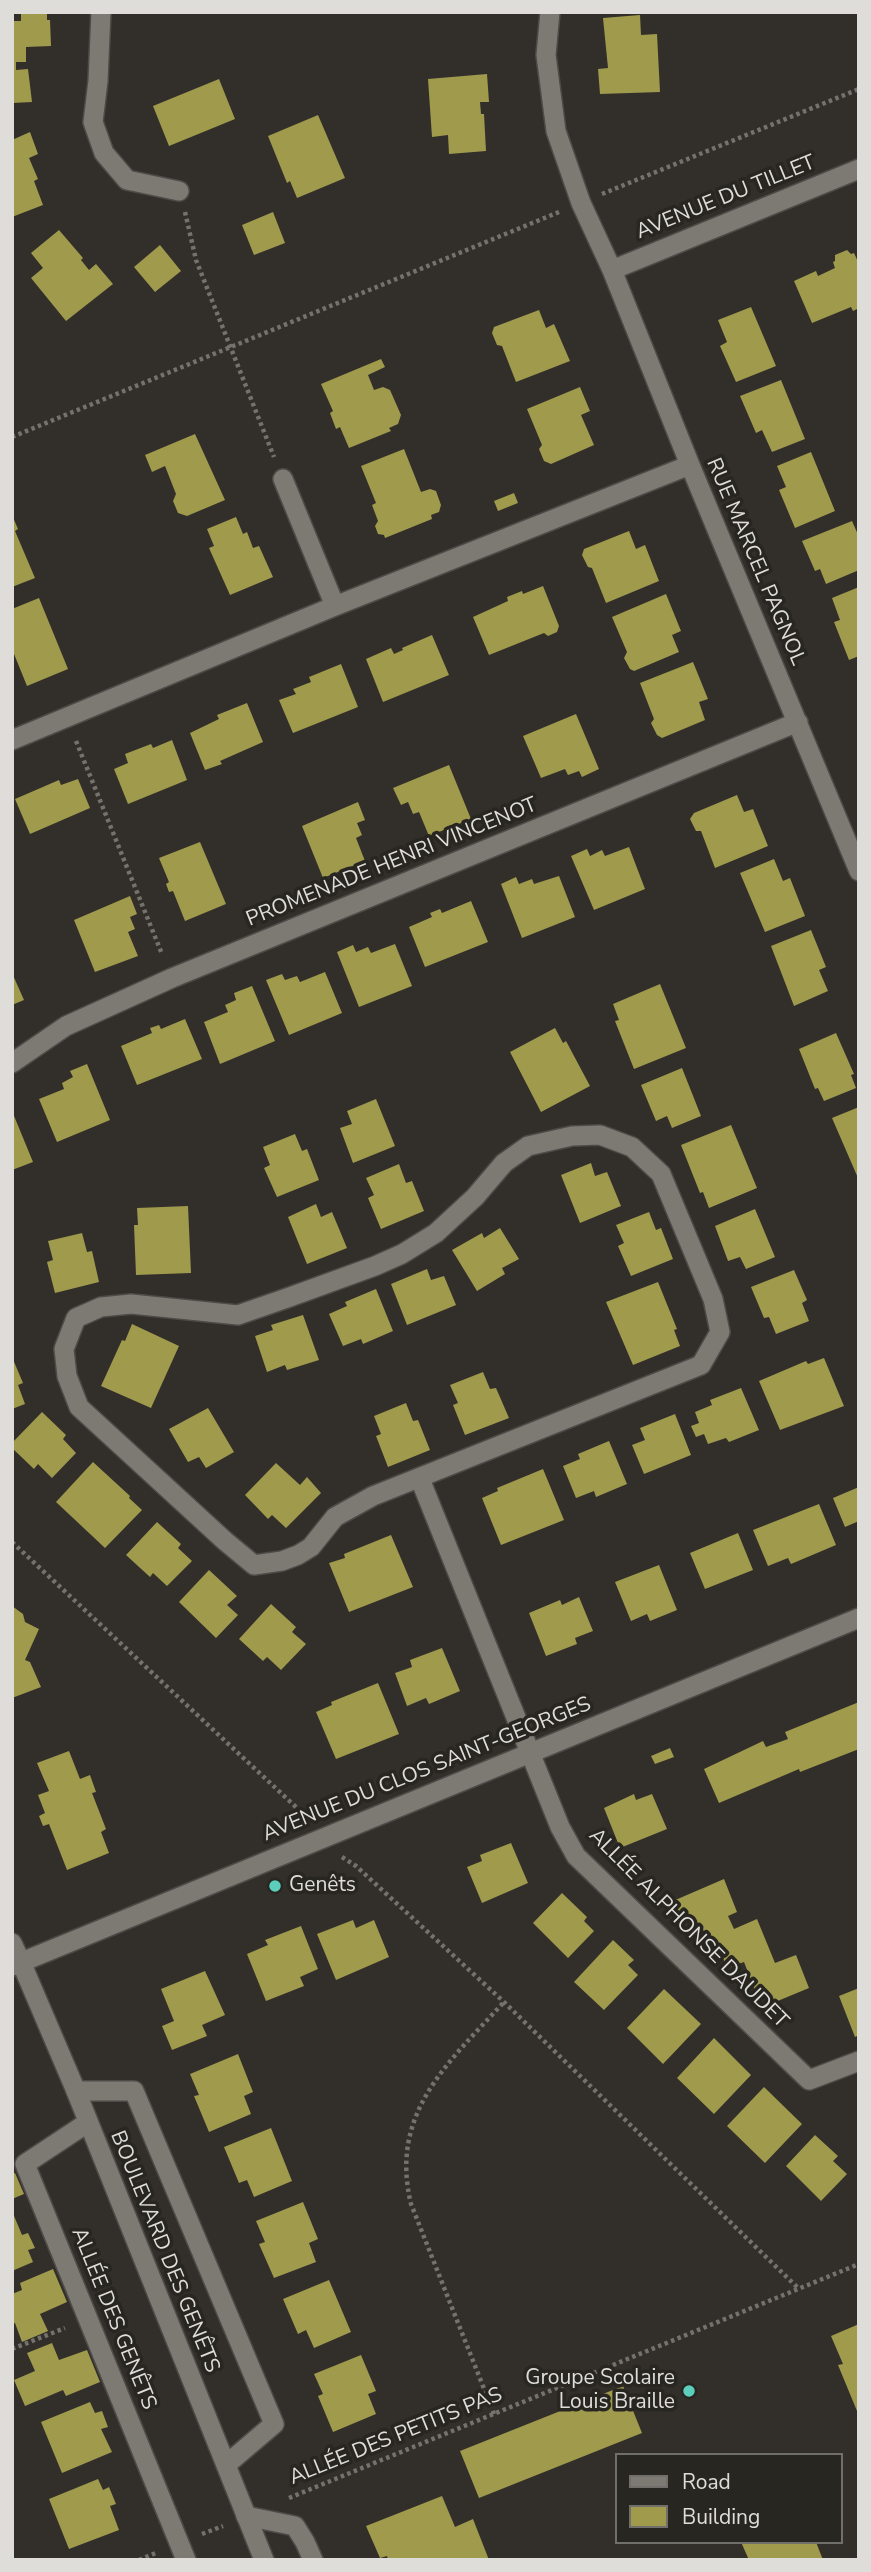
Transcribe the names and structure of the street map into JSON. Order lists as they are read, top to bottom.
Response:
{
  "streets": {
    "street": [
      "AVENUE DU TILLET",
      "RUE MARCEL PAGNOL",
      "PROMENADE HENRI VINCENOT",
      "AVENUE DU CLOS SAINT-GEORGES",
      "ALLÉE ALPHONSE DAUDET",
      "BOULEVARD DES GENÊTS",
      "ALLÉE DES GENÊTS"
    ],
    "path": ["ALLÉE DES PETITS PAS"]
  },
  "crossings": [
    ["AVENUE DU TILLET", "RUE MARCEL PAGNOL"],
    ["RUE MARCEL PAGNOL", "PROMENADE HENRI VINCENOT"],
    ["AVENUE DU CLOS SAINT-GEORGES", "ALLÉE ALPHONSE DAUDET"],
    ["AVENUE DU CLOS SAINT-GEORGES", "BOULEVARD DES GENÊTS"],
    ["BOULEVARD DES GENÊTS", "ALLÉE DES GENÊTS"],
    ["BOULEVARD DES GENÊTS", "ALLÉE DES PETITS PAS"],
    ["ALLÉE DES GENÊTS", "ALLÉE DES PETITS PAS"]
  ],
  "places": ["Genêts", "Groupe Scolaire Louis Braille"],
  "legend": ["Road", "Building"]
}
